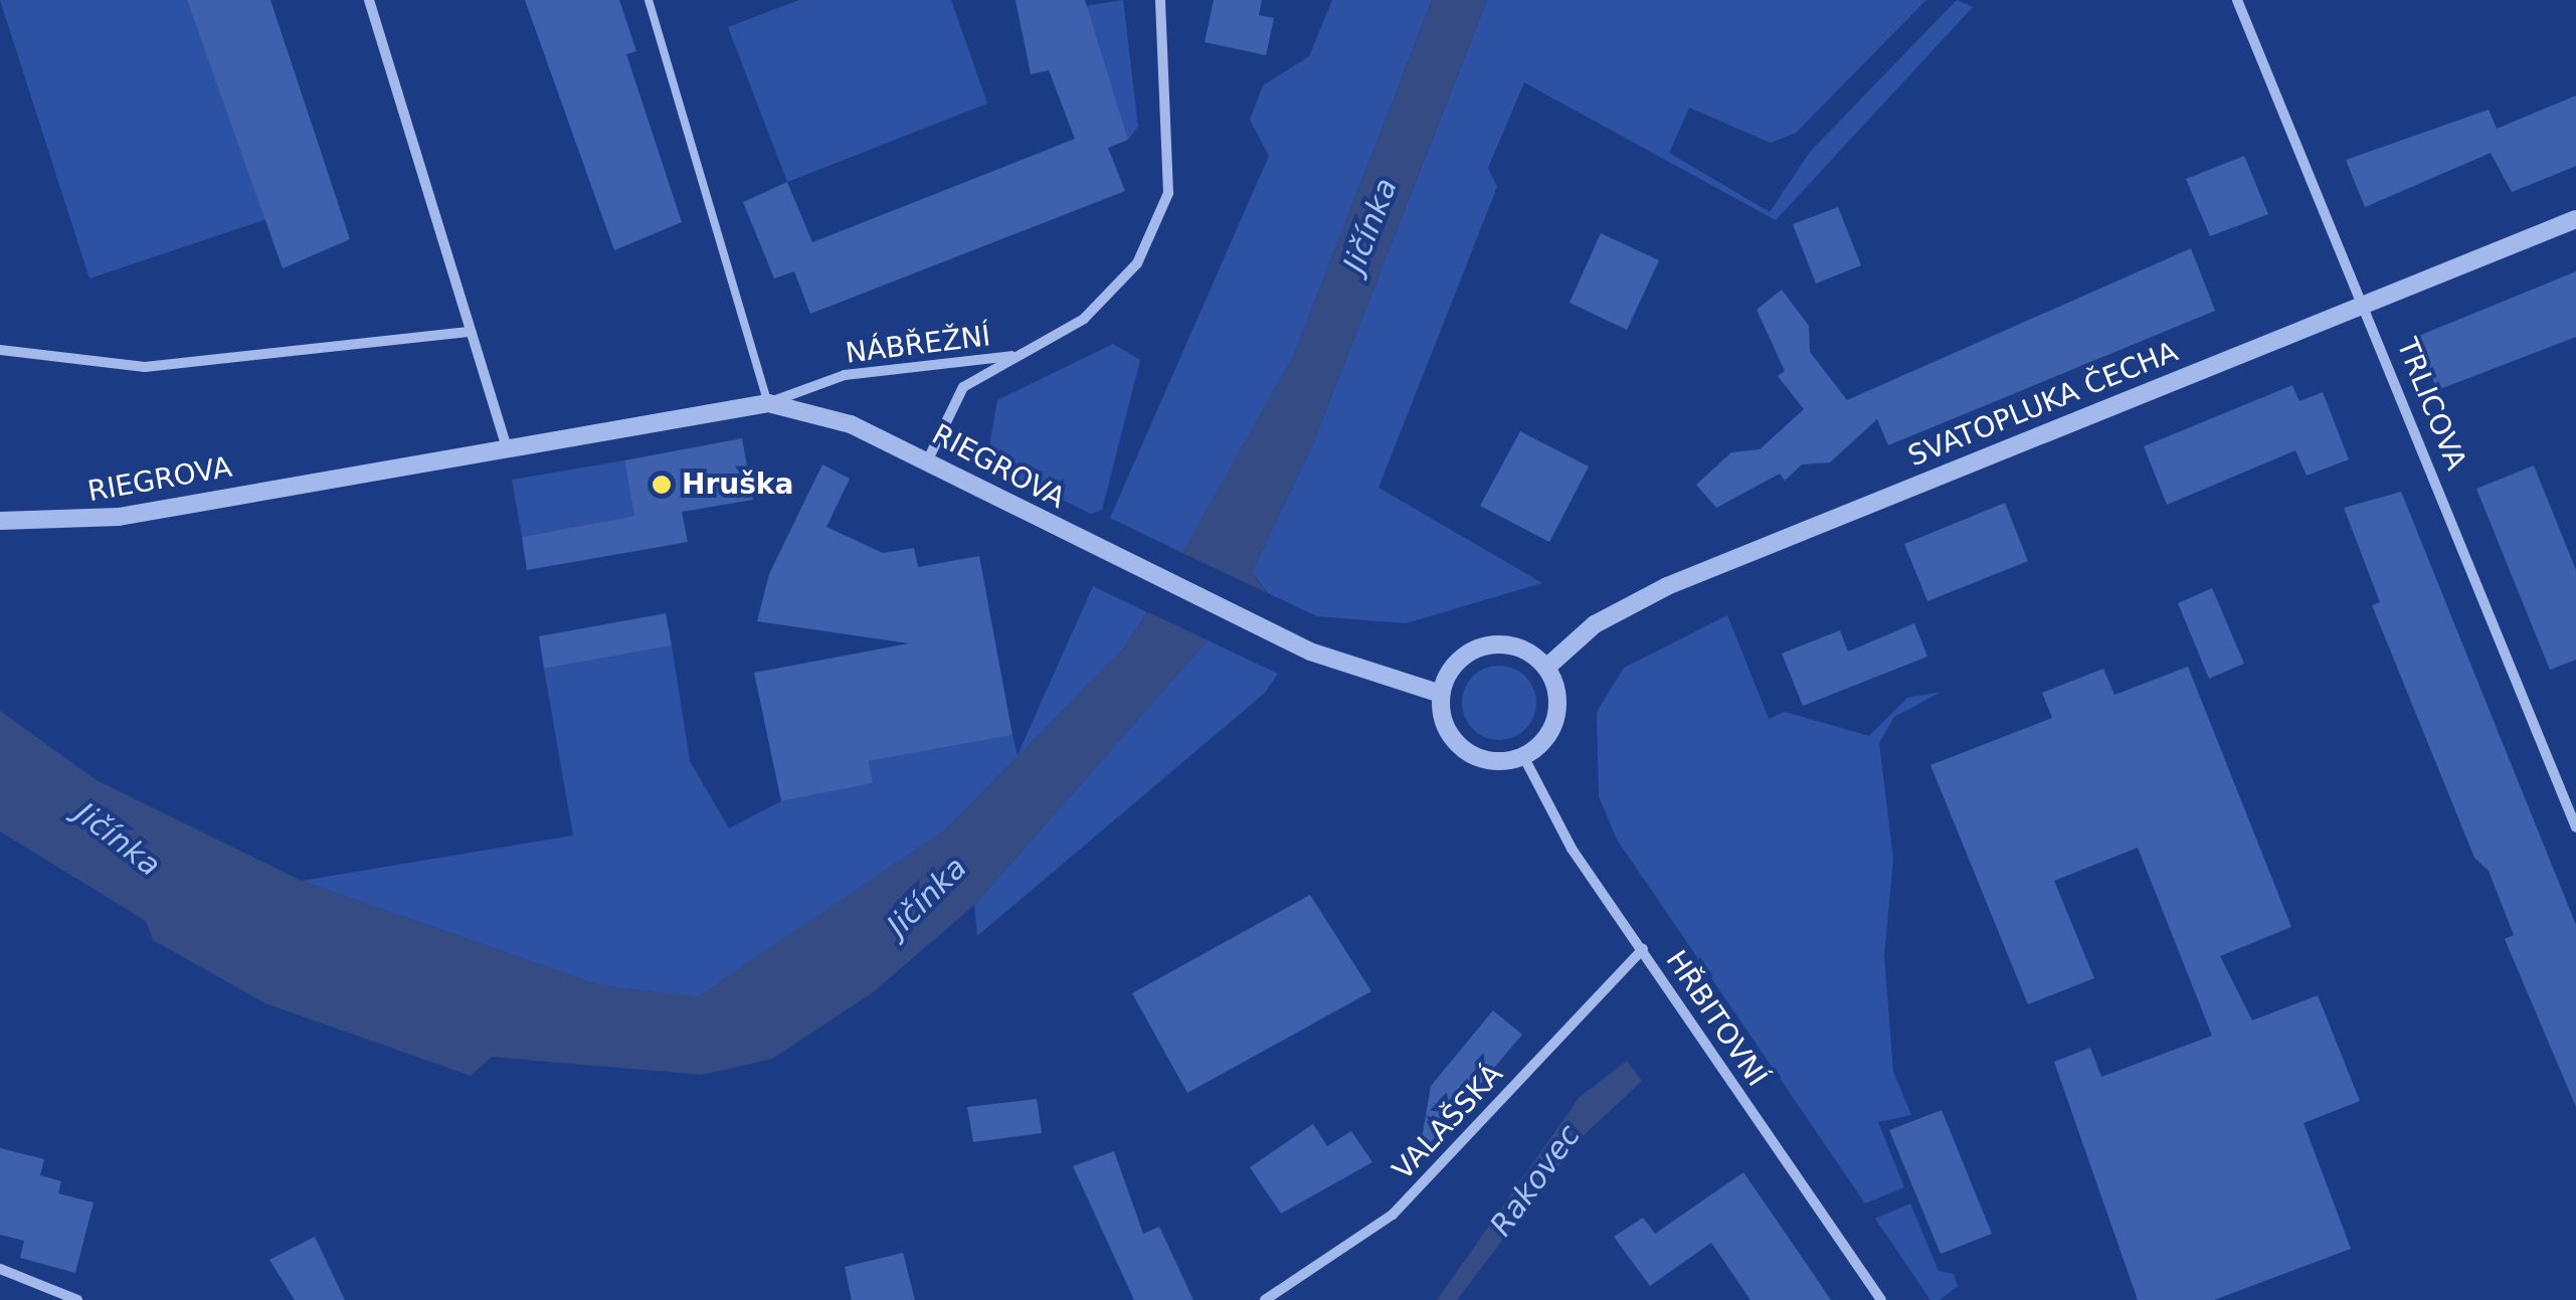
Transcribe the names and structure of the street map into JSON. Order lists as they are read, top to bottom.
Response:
{
  "streets": {
    "street": [
      "NÁBŘEŽNÍ",
      "SVATOPLUKA ČECHA",
      "TRLICOVA",
      "RIEGROVA",
      "HŘBITOVNÍ",
      "VALAŠSKÁ"
    ]
  },
  "crossings": [
    ["NÁBŘEŽNÍ", "RIEGROVA"],
    ["SVATOPLUKA ČECHA", "TRLICOVA"],
    ["SVATOPLUKA ČECHA", "RIEGROVA"],
    ["SVATOPLUKA ČECHA", "HŘBITOVNÍ"],
    ["RIEGROVA", "HŘBITOVNÍ"],
    ["HŘBITOVNÍ", "VALAŠSKÁ"]
  ],
  "water": ["Jičínka", "Rakovec"],
  "places": ["Hruška"]
}
